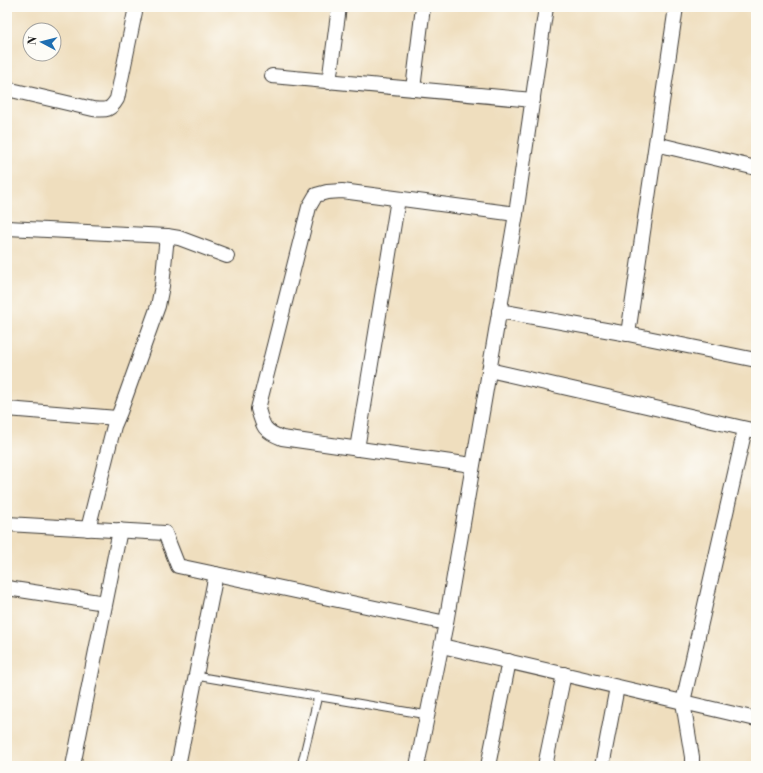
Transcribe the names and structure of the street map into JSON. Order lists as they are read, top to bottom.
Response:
{
  "north": "left"
}
